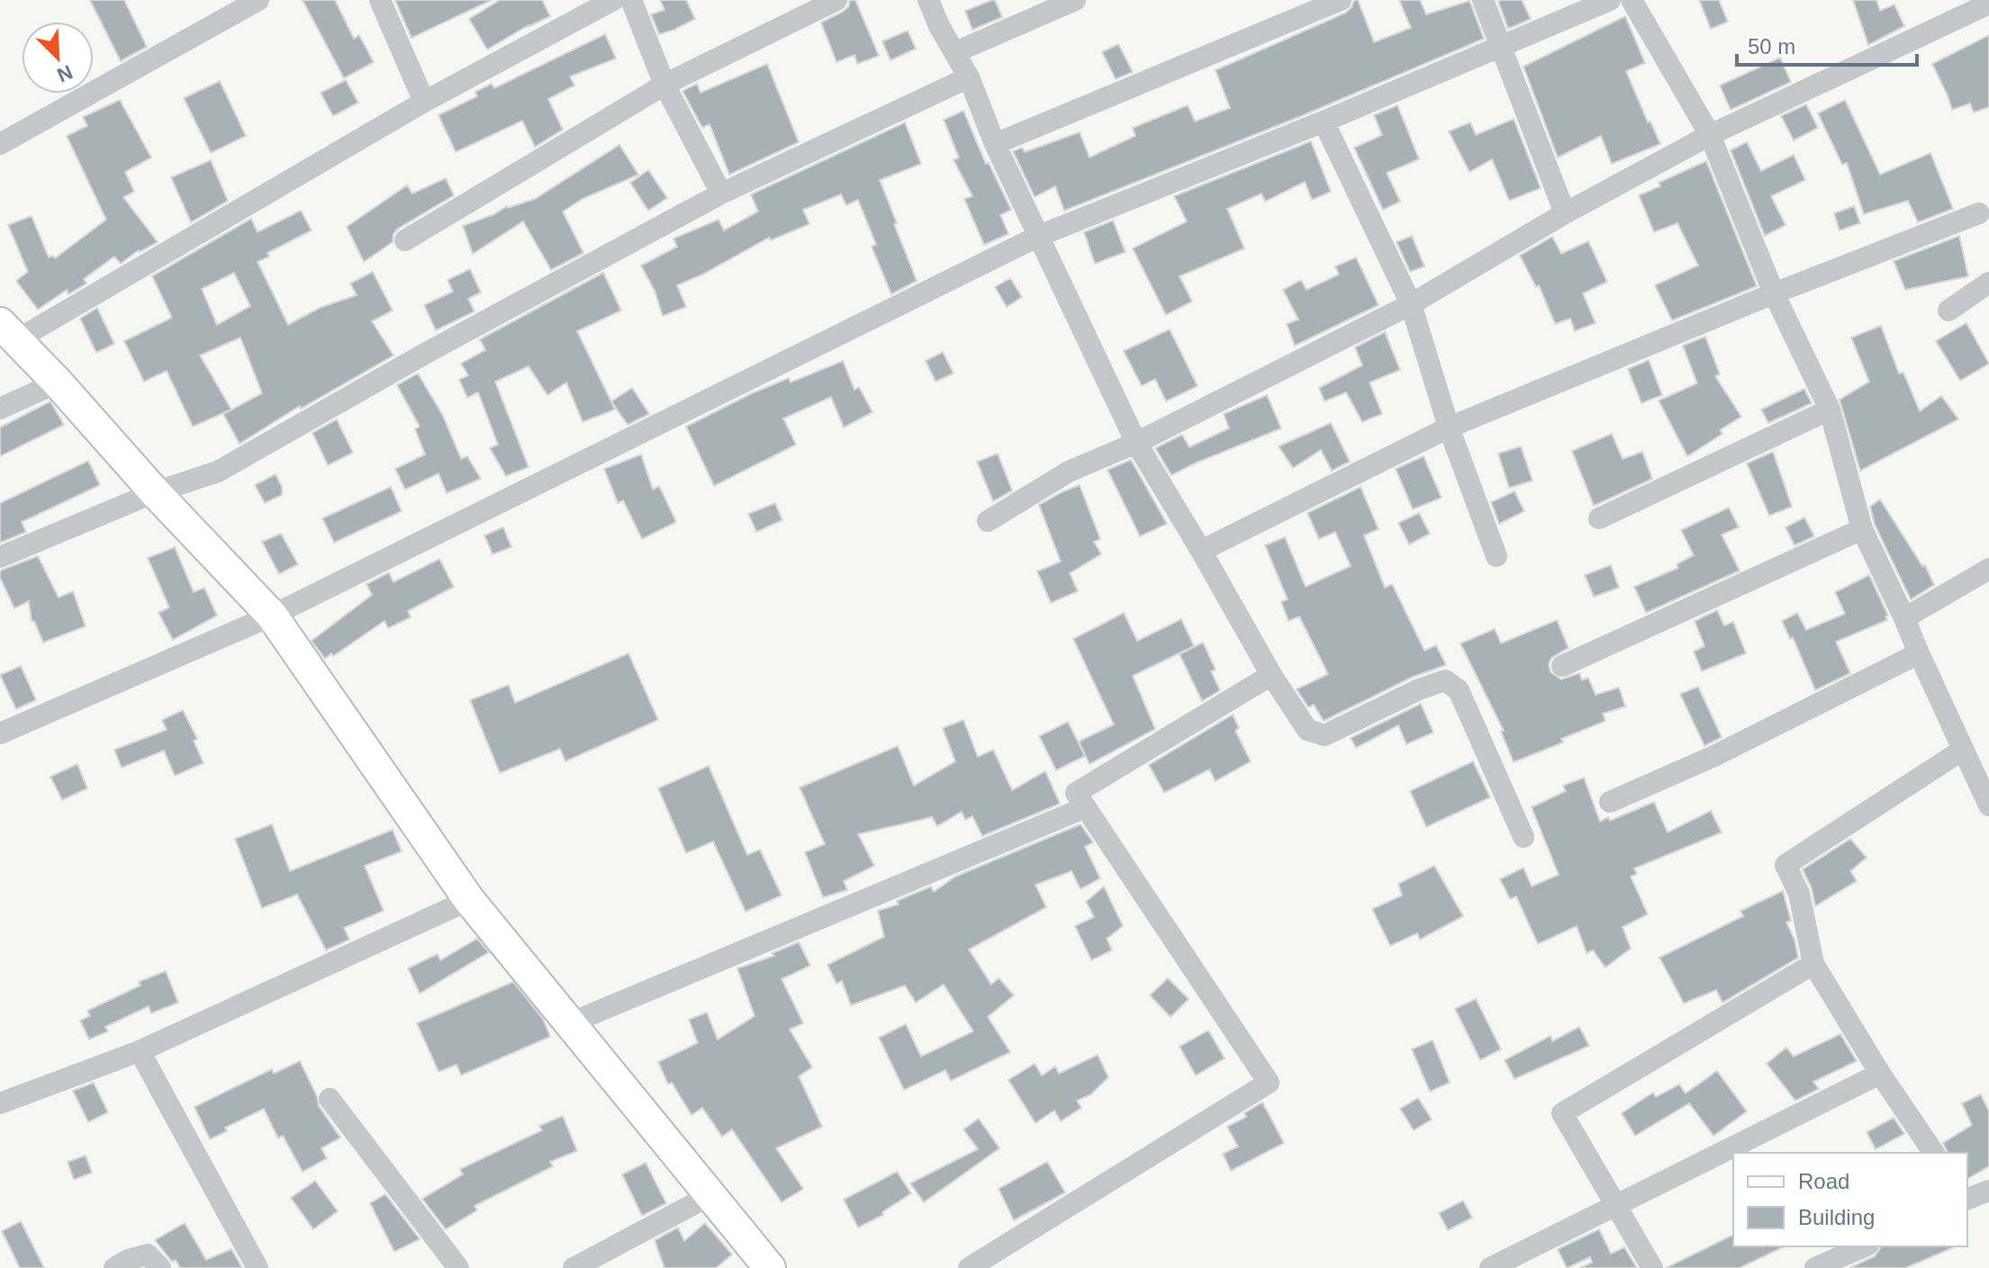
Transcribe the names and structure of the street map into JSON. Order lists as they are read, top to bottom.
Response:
{
  "legend": ["Road", "Building"],
  "scale_bar": "50 m",
  "north": "bottom right"
}
